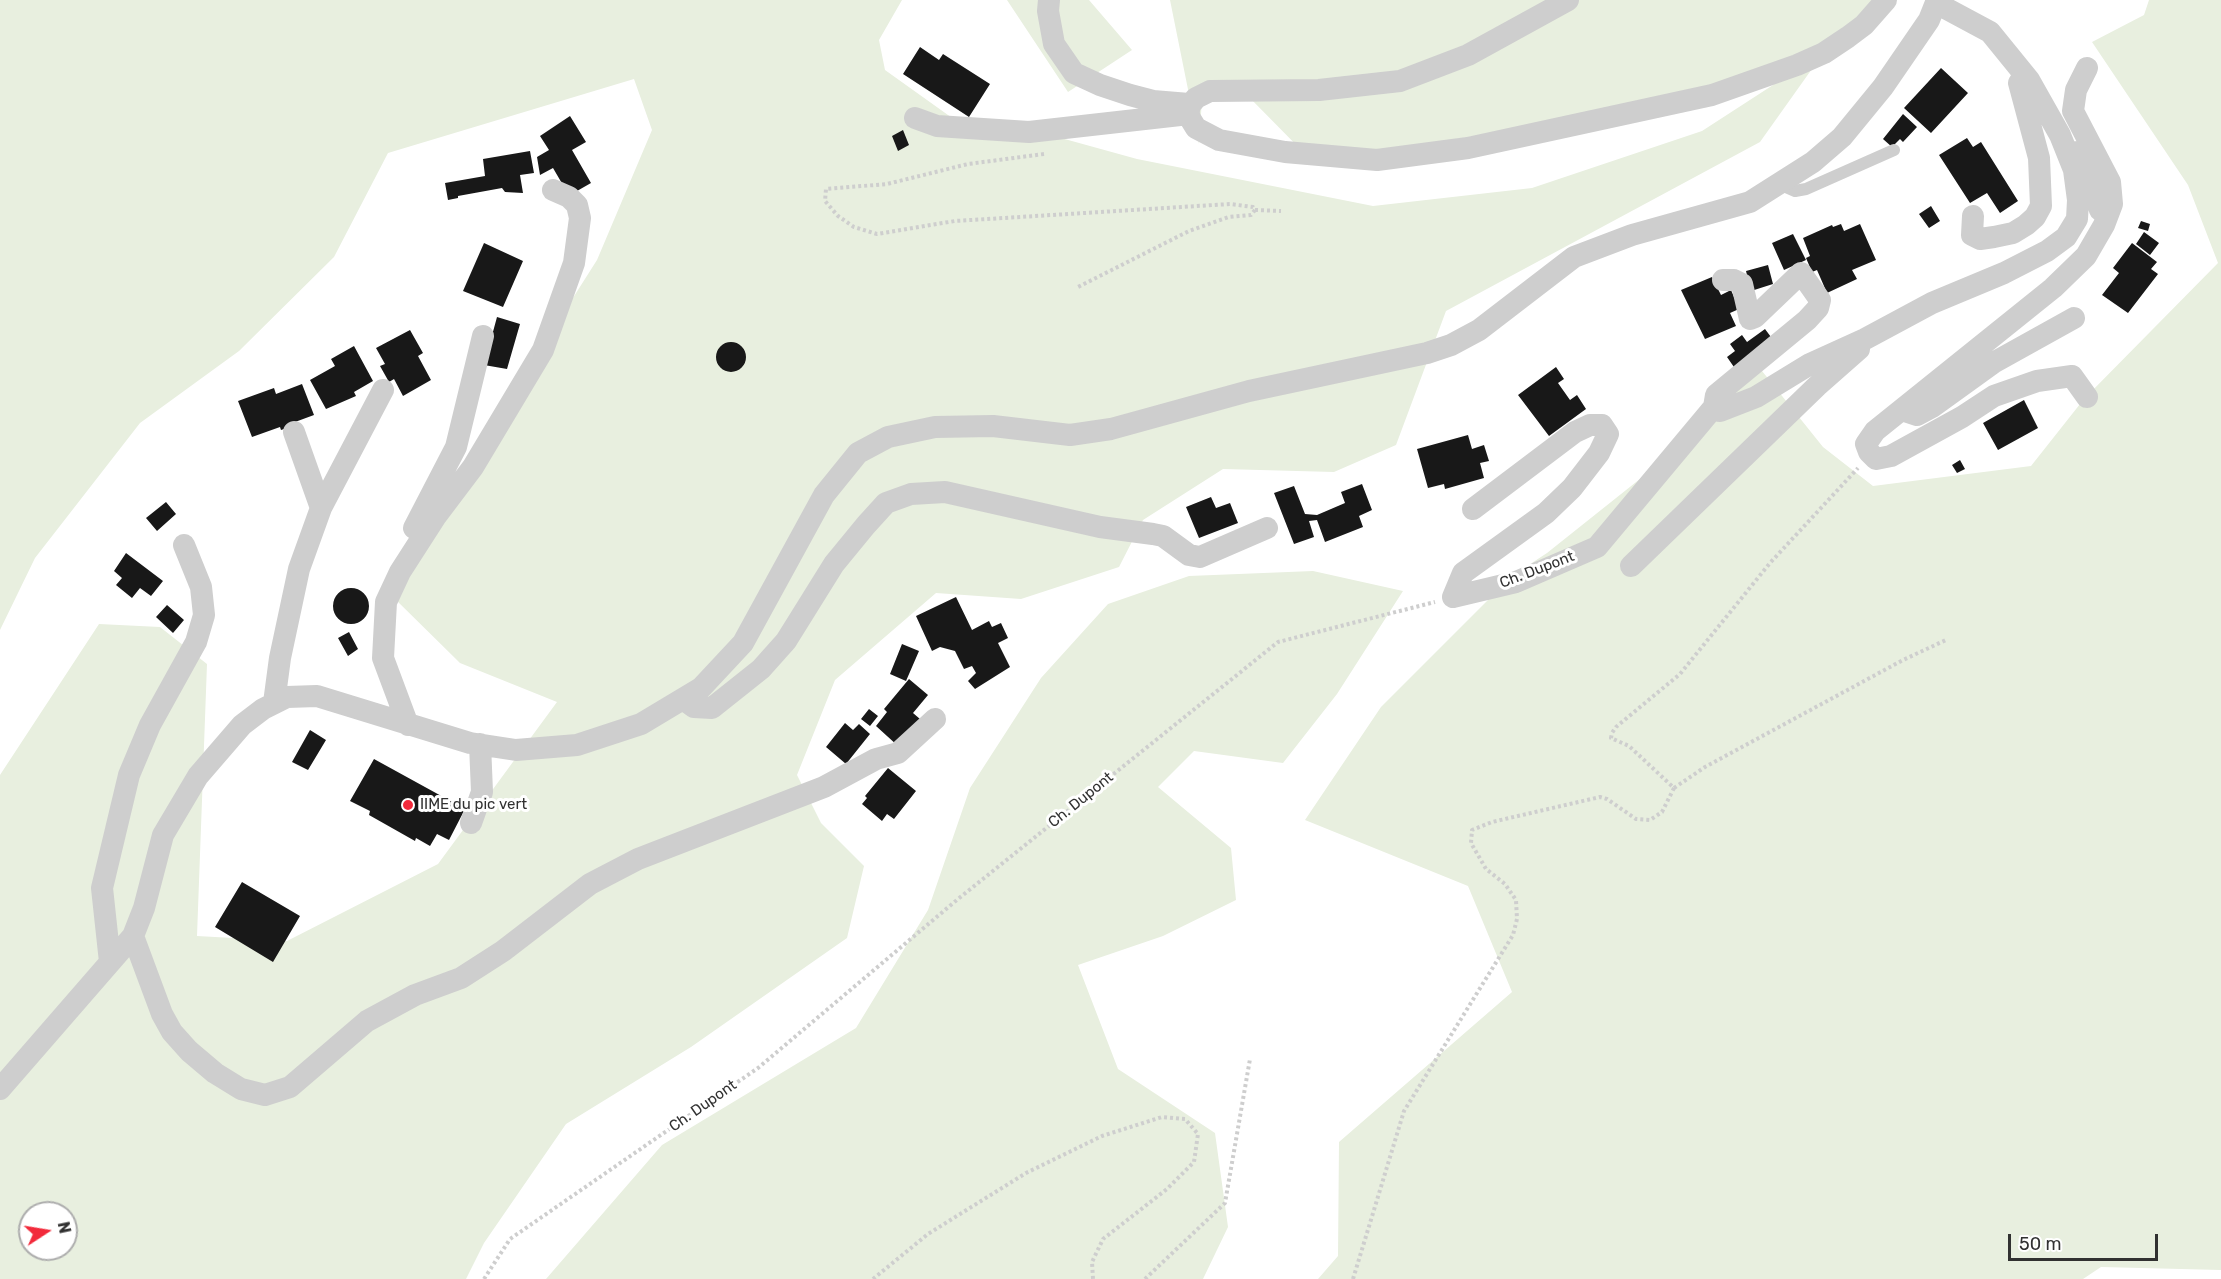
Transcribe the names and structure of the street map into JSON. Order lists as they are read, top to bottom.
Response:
{
  "streets": {
    "street": ["Ch. Dupont"]
  },
  "places": ["IIME du pic vert"],
  "scale_bar": "50 m",
  "north": "right"
}
